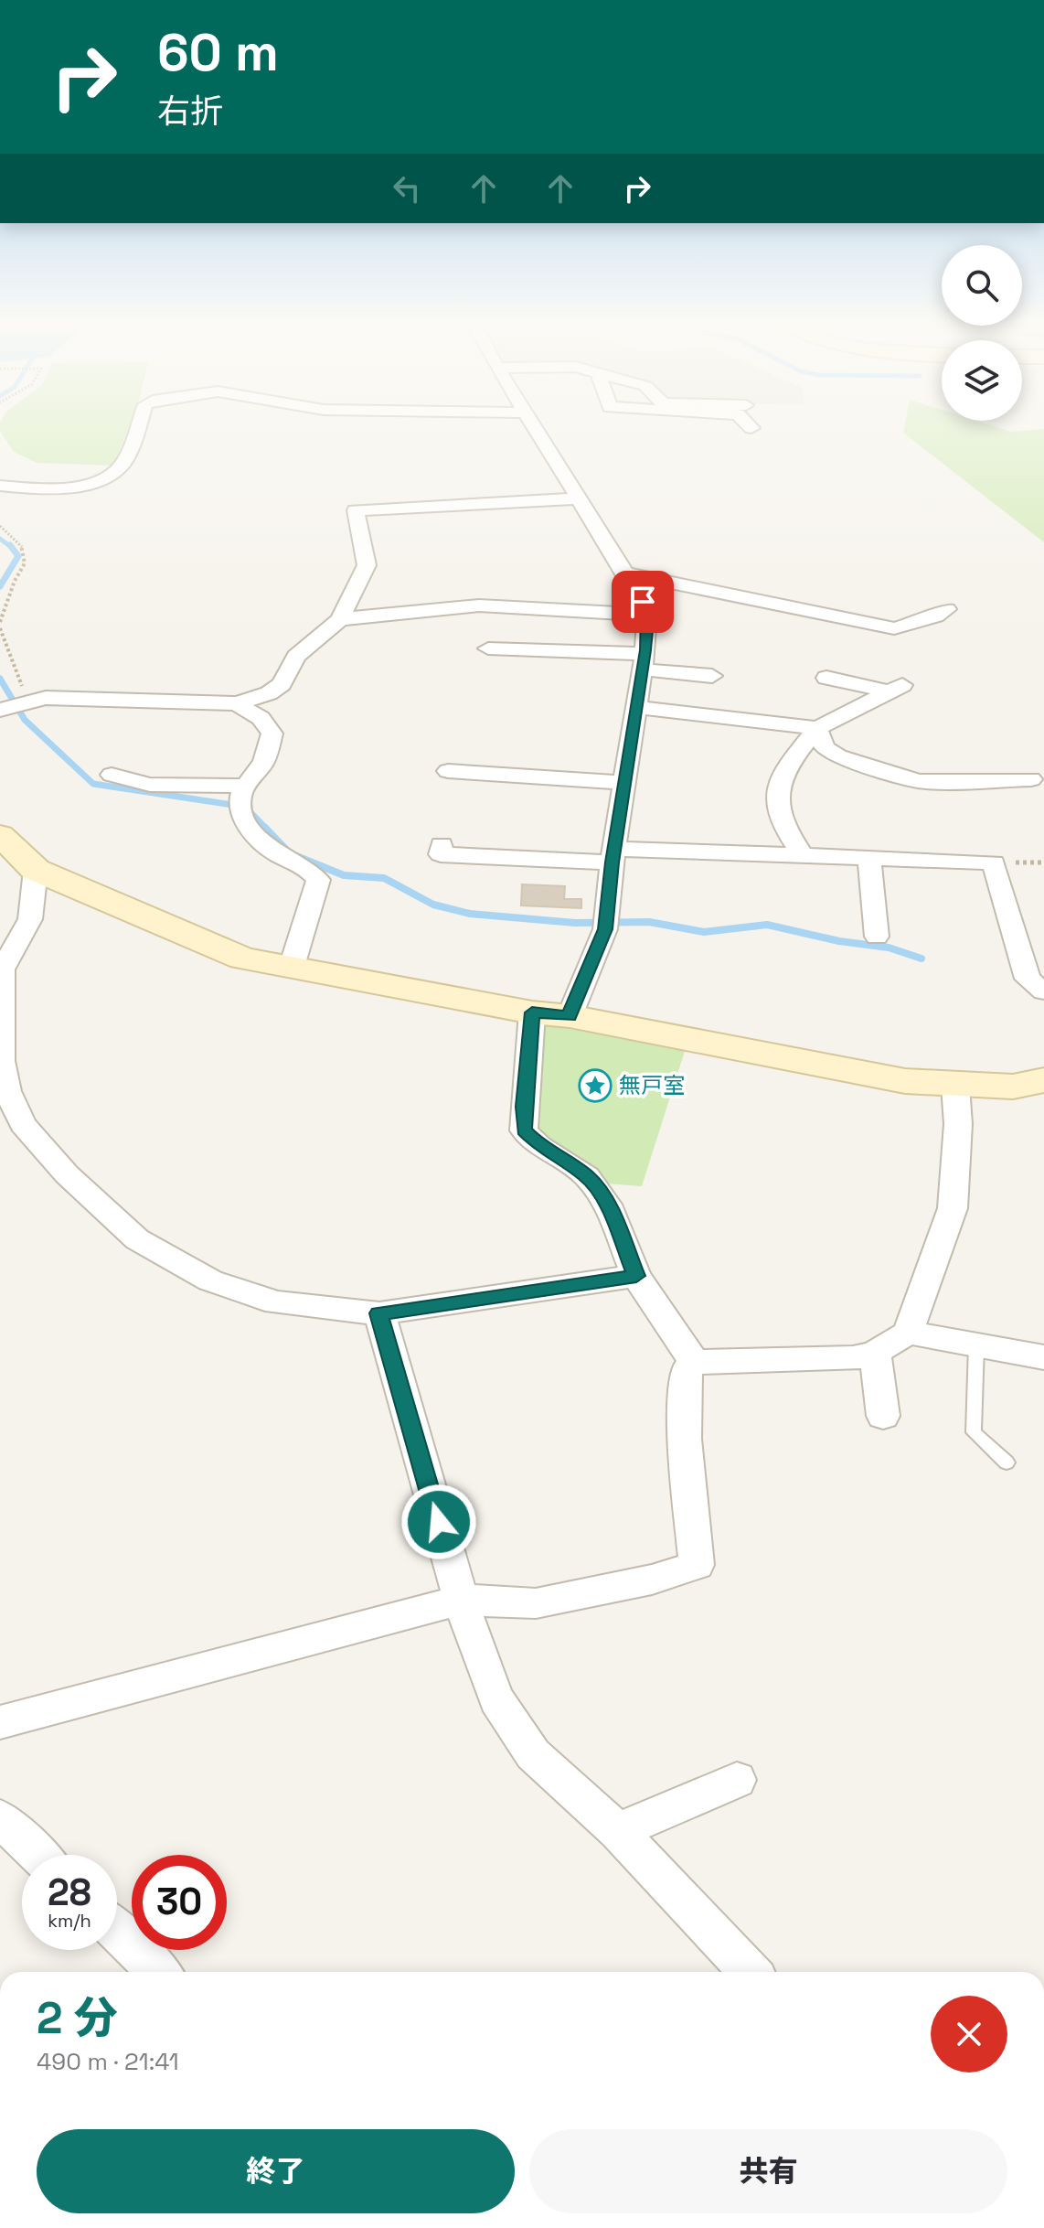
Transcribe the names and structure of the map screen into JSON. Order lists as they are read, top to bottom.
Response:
{
  "places": {
    "place": ["無戸室"]
  },
  "page": {
    "turn": ["60 m", "右折"],
    "speed": "28 km/h",
    "limit": "30",
    "heading": ["2 分", "490 m · 21:41"],
    "buttons": ["終了", "共有"]
  }
}
